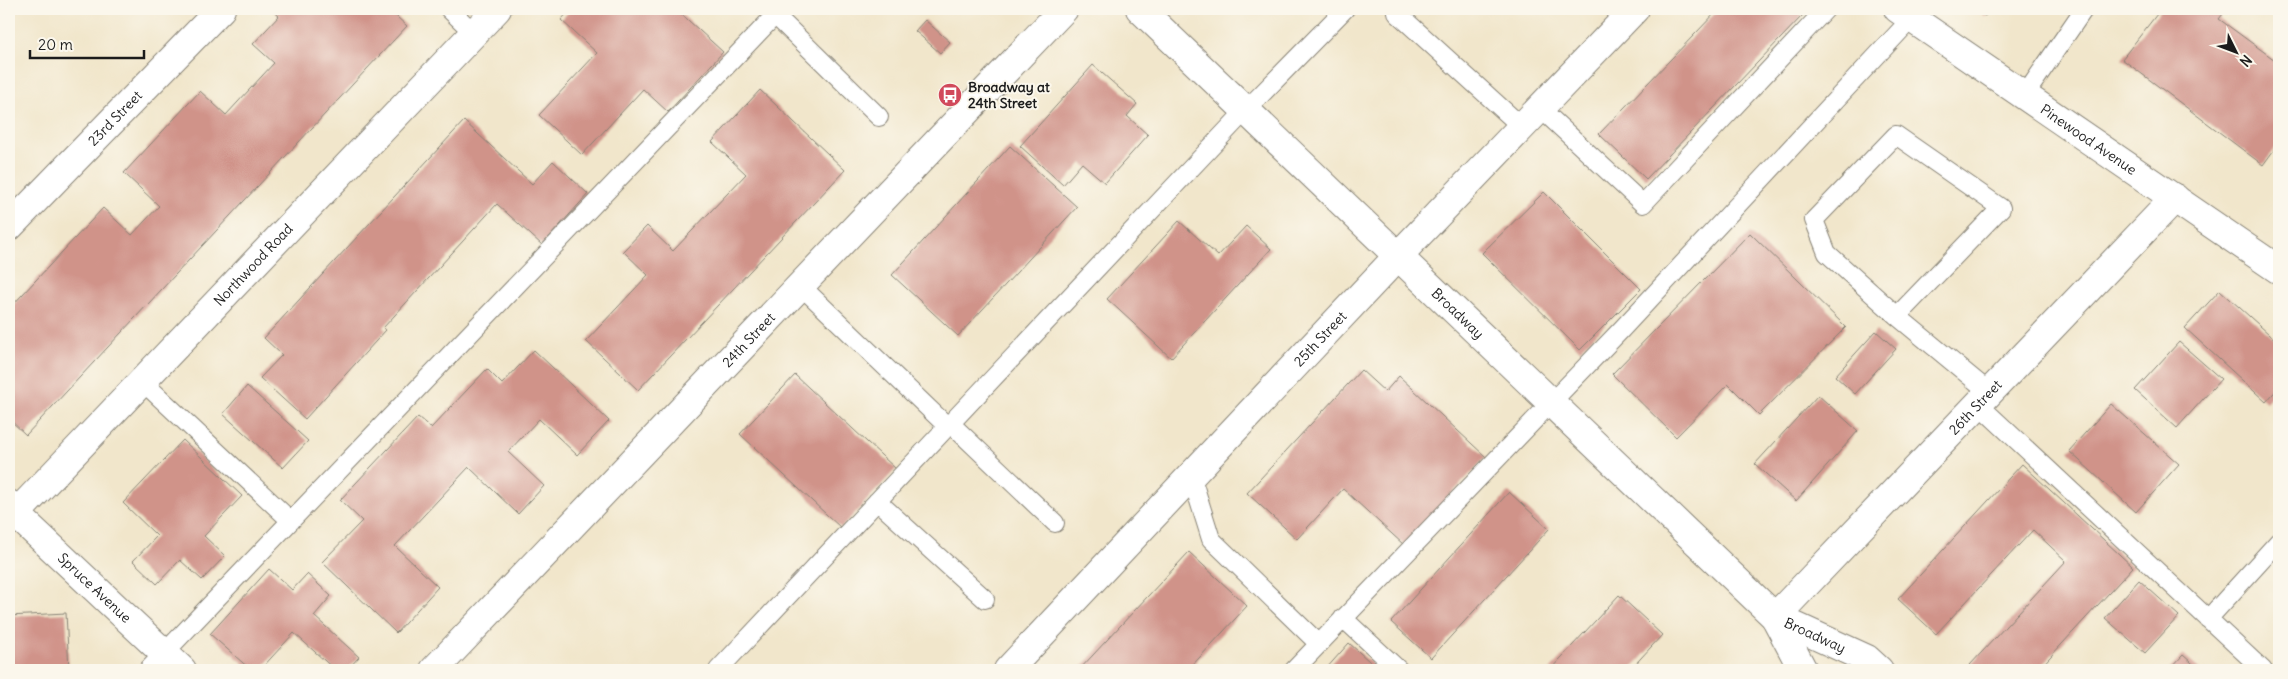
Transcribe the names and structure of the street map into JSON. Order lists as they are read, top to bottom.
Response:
{
  "streets": {
    "main road": [
      "23rd Street",
      "Pinewood Avenue",
      "Northwood Road",
      "Broadway",
      "25th Street",
      "24th Street",
      "26th Street",
      "Spruce Avenue"
    ]
  },
  "crossings": [
    ["Pinewood Avenue", "26th Street"],
    ["Northwood Road", "Spruce Avenue"],
    ["Broadway", "25th Street"],
    ["Broadway", "26th Street"]
  ],
  "places": {
    "bus stop": ["Broadway at 24th Street"]
  },
  "scale_bar": "20 m",
  "north": "bottom right"
}
